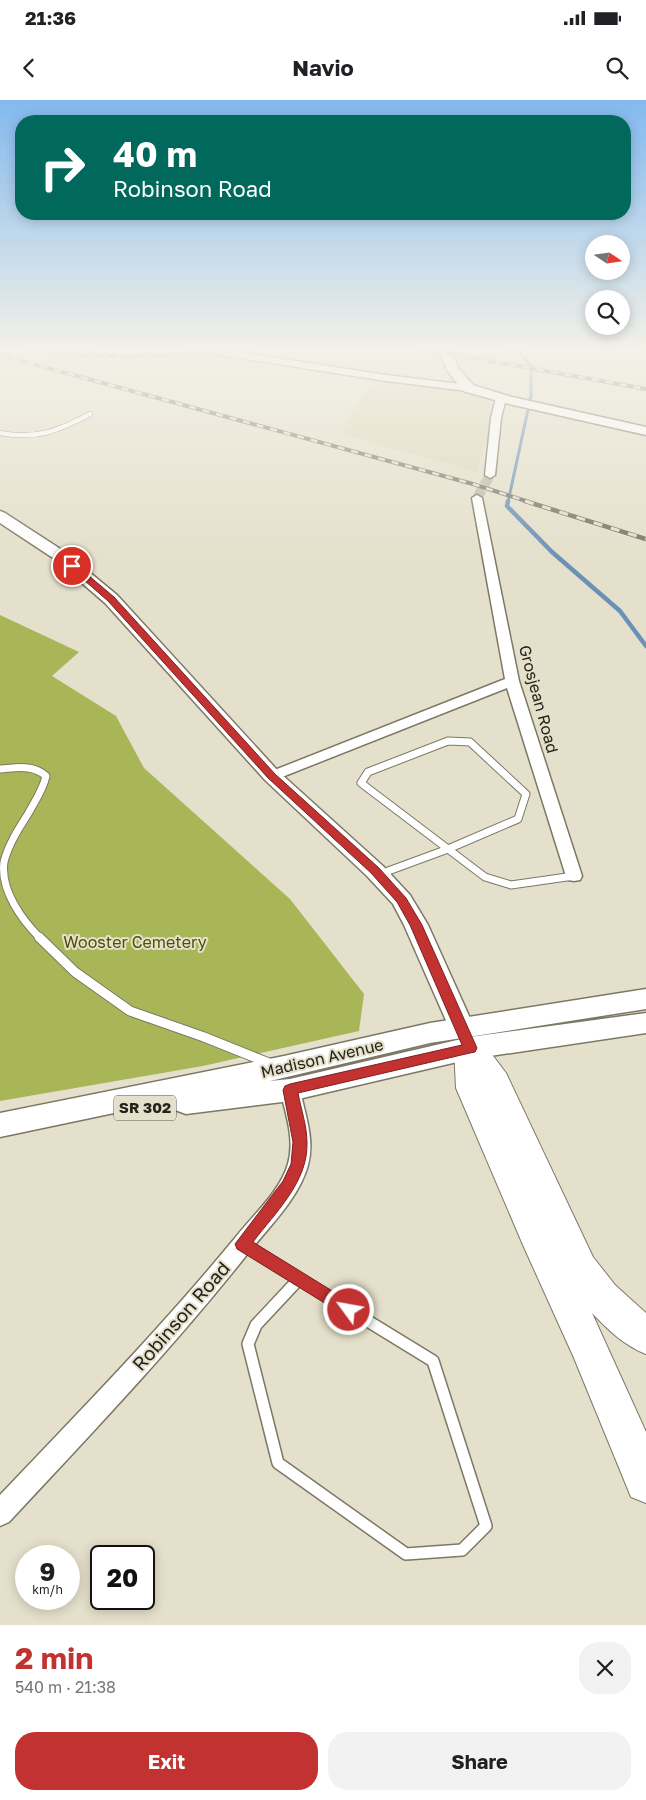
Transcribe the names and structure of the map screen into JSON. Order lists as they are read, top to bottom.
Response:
{
  "streets": {
    "main road": ["Madison Avenue", "SR 302"],
    "street": ["Grosjean Road", "Robinson Road"]
  },
  "crossings": [
    ["Madison Avenue", "Robinson Road"]
  ],
  "parks": ["Wooster Cemetery"],
  "north": "right",
  "page": {
    "status": "21:36",
    "header": "Navio",
    "turn": ["40 m", "Robinson Road"],
    "speed": "9 km/h",
    "limit": "20",
    "heading": ["2 min", "540 m · 21:38"],
    "buttons": ["Exit", "Share"]
  }
}
